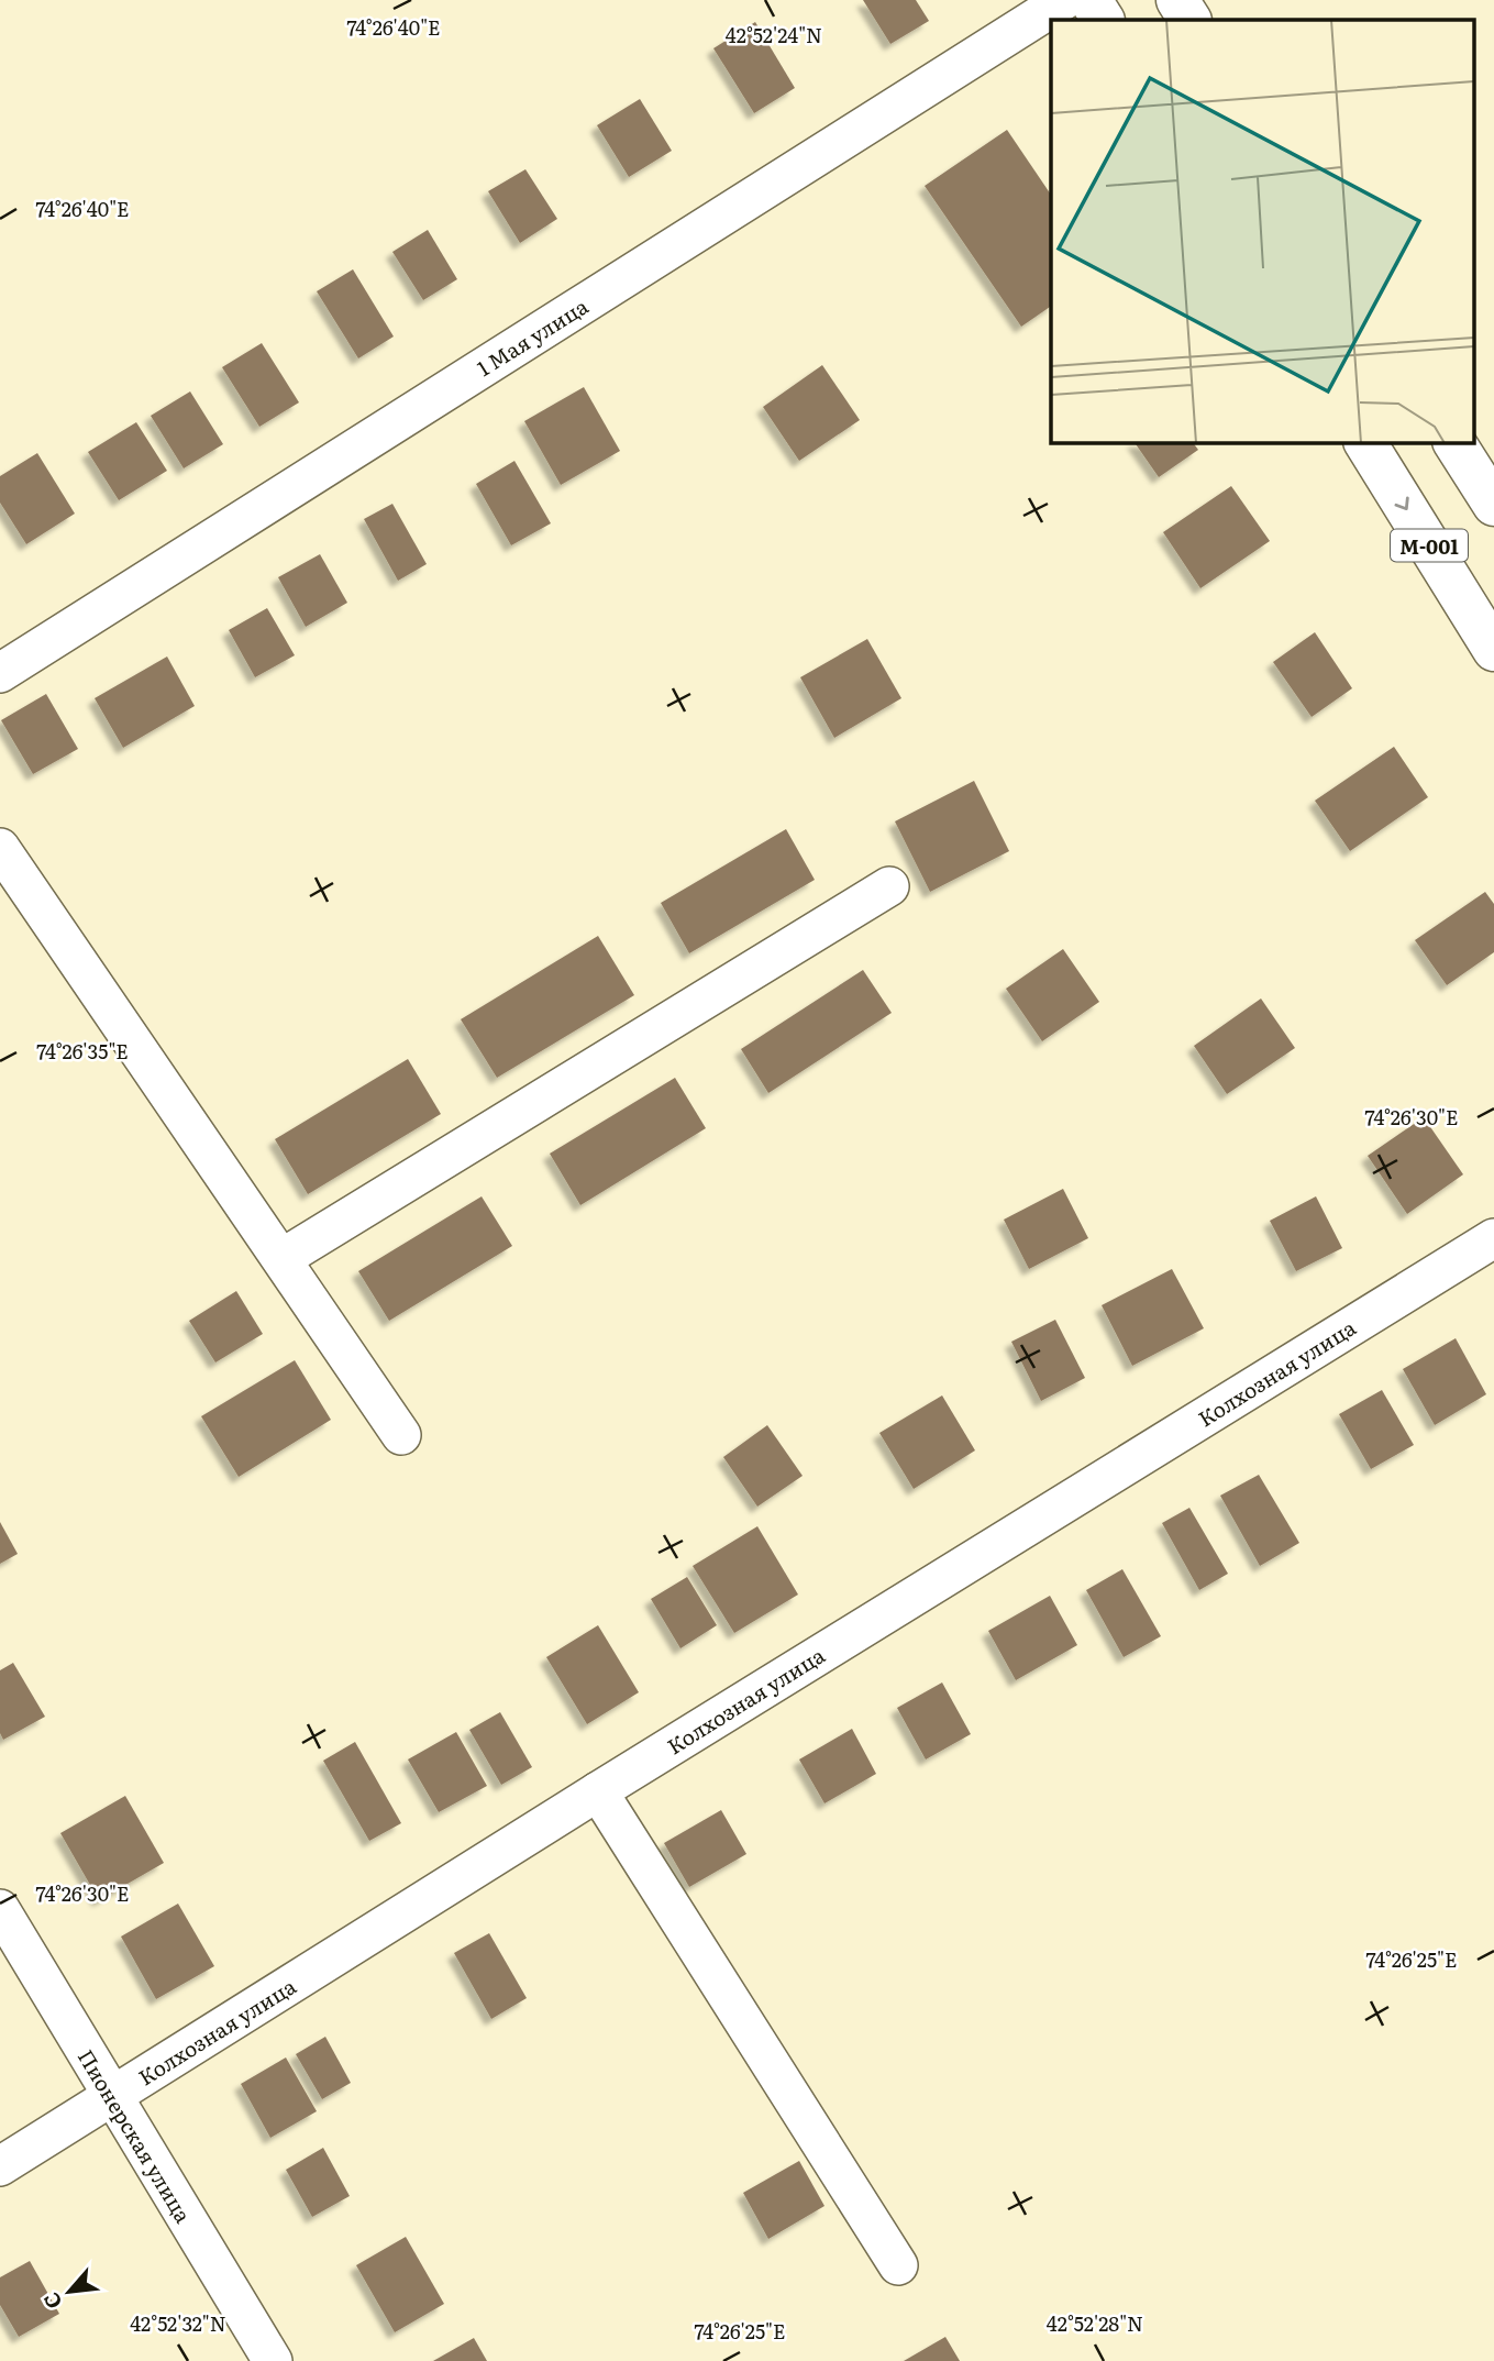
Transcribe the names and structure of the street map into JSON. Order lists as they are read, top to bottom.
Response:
{
  "streets": {
    "main road": ["M-001"],
    "street": ["1 Мая улица", "Колхозная улица", "Пионерская улица"]
  },
  "crossings": [
    ["Колхозная улица", "Пионерская улица"]
  ],
  "north": "bottom left",
  "coordinates": [
    "74°26'40\"E",
    "42°52'24\"N",
    "74°26'35\"E",
    "74°26'30\"E",
    "74°26'25\"E",
    "42°52'32\"N",
    "42°52'28\"N"
  ]
}
